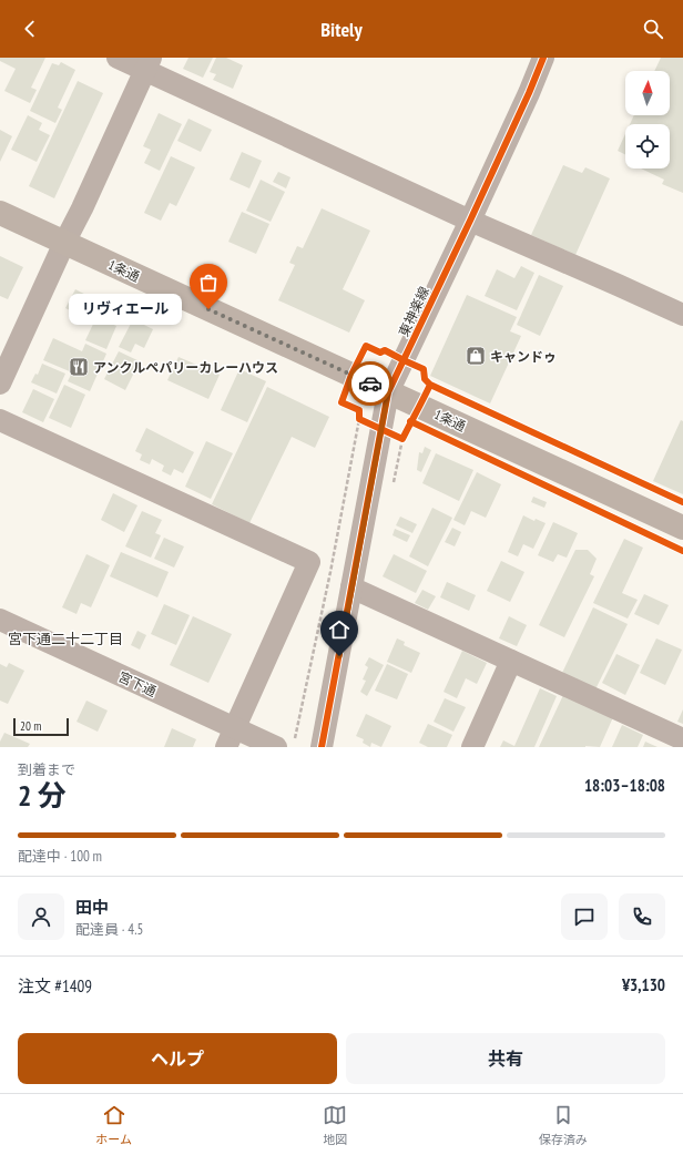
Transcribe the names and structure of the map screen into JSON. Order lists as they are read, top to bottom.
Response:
{
  "streets": {
    "main road": ["1条通"],
    "street": ["東神楽線", "宮下通"]
  },
  "crossings": [
    ["1条通", "東神楽線"]
  ],
  "districts": ["宮下通二十二丁目"],
  "places": {
    "other": ["リヴィエール"],
    "shop": ["キャンドゥ"],
    "restaurant": ["アンクルぺパリーカレーハウス"]
  },
  "scale_bar": "20 m",
  "north": "top",
  "page": {
    "header": "Bitely",
    "bubble": "リヴィエール",
    "scale": "20 m",
    "heading": ["2 分", "到着まで", "18:03–18:08"],
    "panel": [
      "田中",
      "配達員 · 4.5",
      "注文 #1409",
      "¥3,130"
    ],
    "bar": "配達中 · 100 m",
    "buttons": ["ヘルプ", "共有"],
    "tabs": ["ホーム", "地図", "保存済み"]
  }
}
